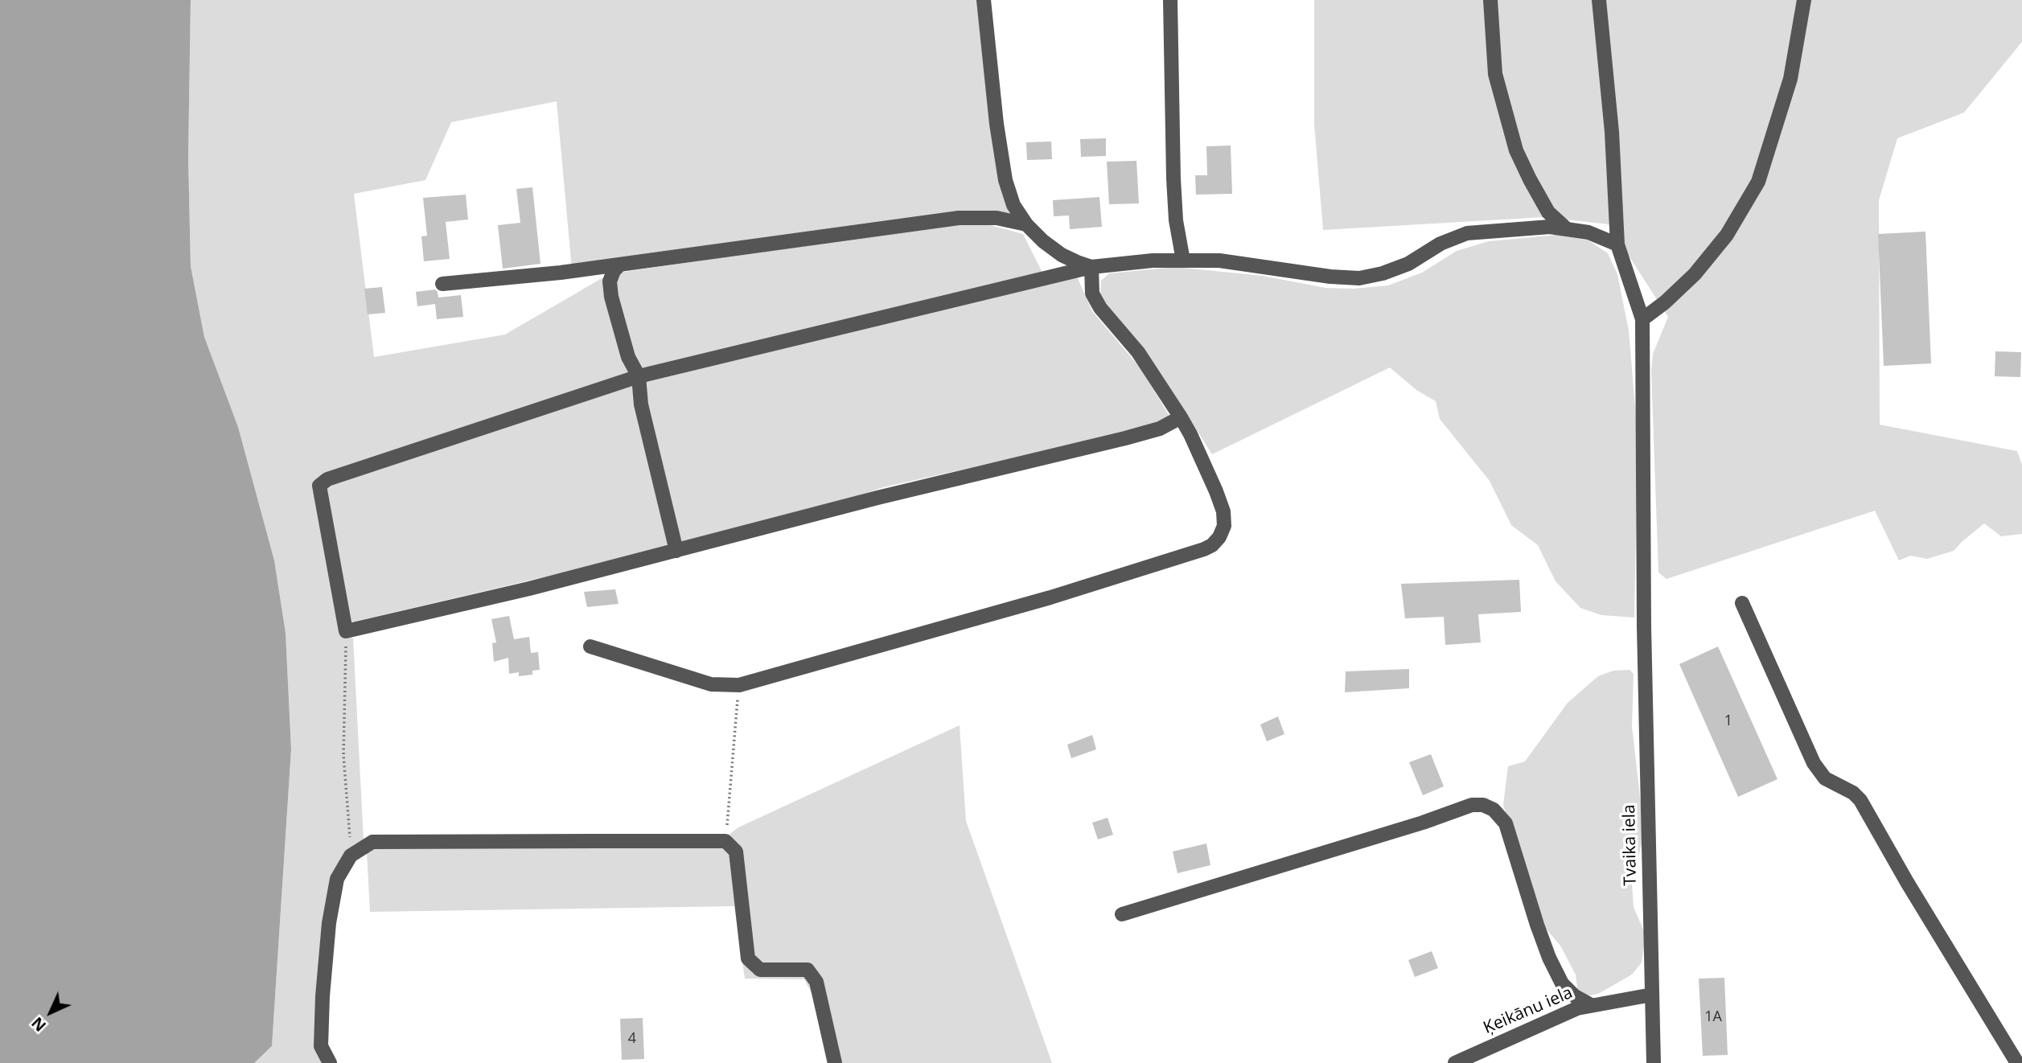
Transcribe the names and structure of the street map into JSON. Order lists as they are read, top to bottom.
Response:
{
  "streets": {
    "street": ["Tvaika iela", "Ķeikānu iela"]
  },
  "crossings": [
    ["Tvaika iela", "Ķeikānu iela"]
  ],
  "house_numbers": ["1", "1A", "4"],
  "north": "bottom left"
}
